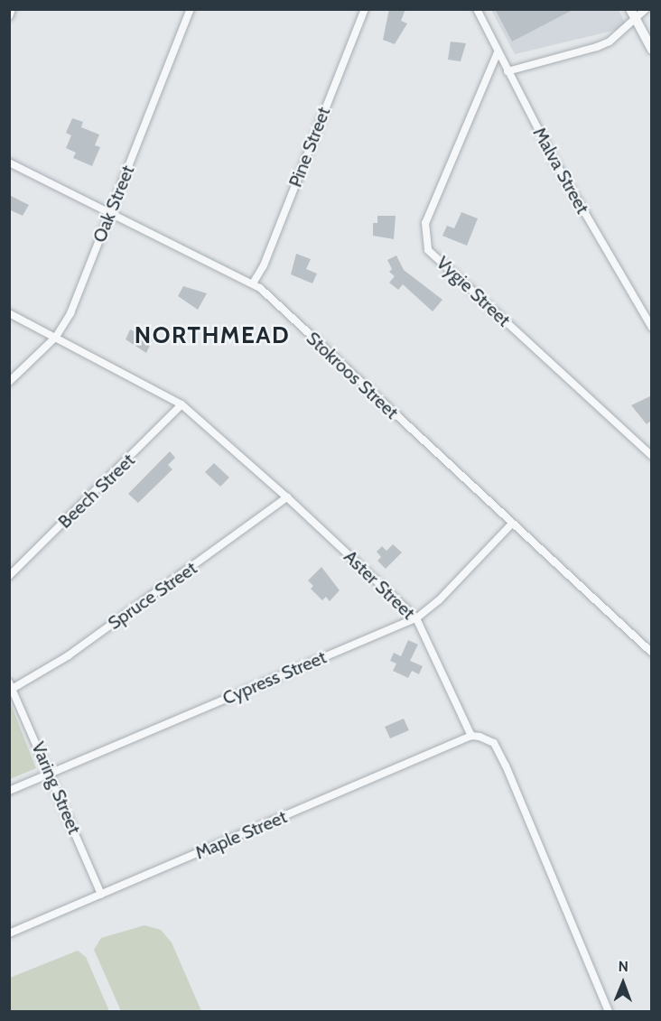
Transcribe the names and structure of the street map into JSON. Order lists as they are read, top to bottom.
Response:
{
  "streets": {
    "street": [
      "Pine Street",
      "Malva Street",
      "Oak Street",
      "Vygie Street",
      "Stokroos Street",
      "Beech Street",
      "Aster Street",
      "Spruce Street",
      "Cypress Street",
      "Varing Street",
      "Maple Street"
    ]
  },
  "crossings": [
    ["Pine Street", "Stokroos Street"],
    ["Malva Street", "Vygie Street"],
    ["Oak Street", "Stokroos Street"],
    ["Oak Street", "Aster Street"],
    ["Stokroos Street", "Cypress Street"],
    ["Beech Street", "Aster Street"],
    ["Aster Street", "Spruce Street"],
    ["Aster Street", "Cypress Street"],
    ["Aster Street", "Maple Street"],
    ["Spruce Street", "Varing Street"],
    ["Cypress Street", "Varing Street"],
    ["Varing Street", "Maple Street"]
  ],
  "districts": ["NORTHMEAD"],
  "north": "top"
}
